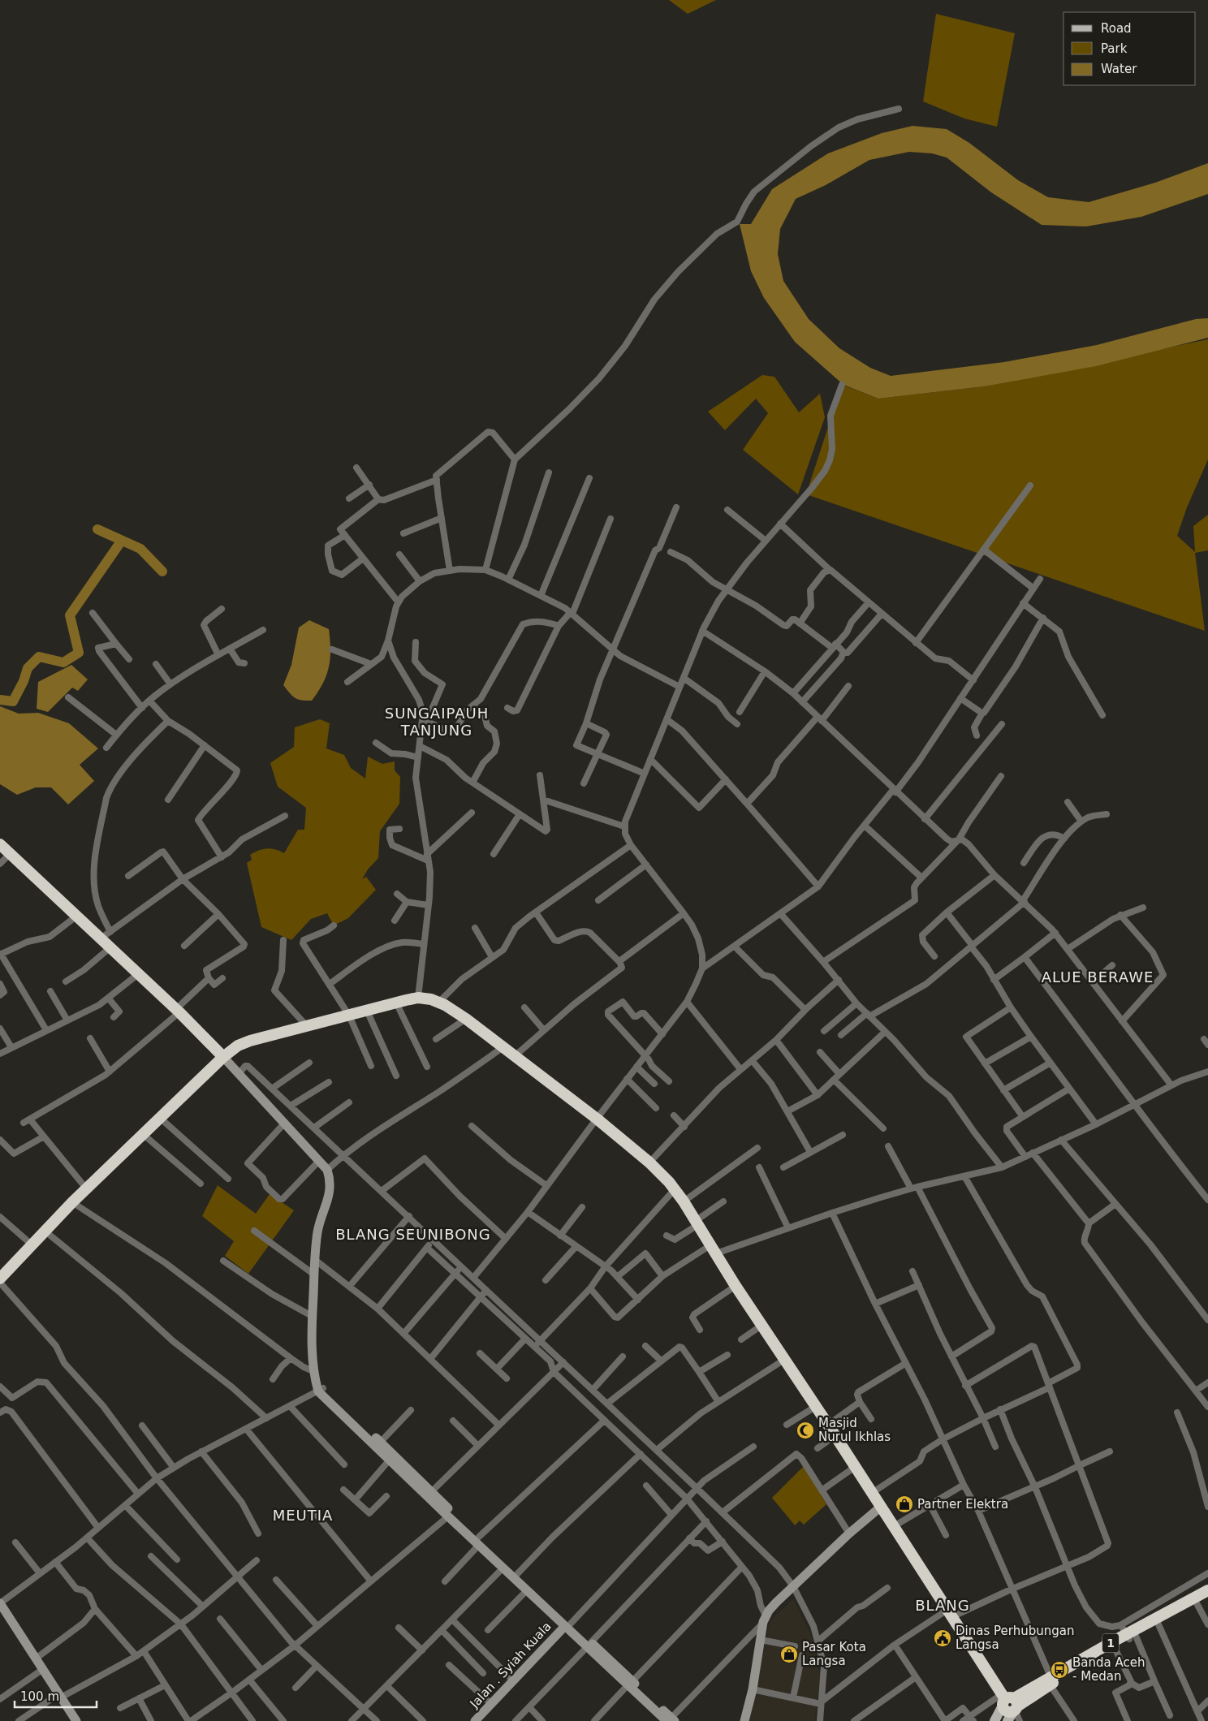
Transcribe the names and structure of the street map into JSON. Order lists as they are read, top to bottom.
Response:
{
  "streets": {
    "highway": ["1"],
    "main road": ["Jalan . Syiah Kuala"]
  },
  "districts": [
    "SUNGAIPAUH TANJUNG",
    "ALUE BERAWE",
    "BLANG SEUNIBONG",
    "MEUTIA",
    "BLANG"
  ],
  "places": {
    "mosque": ["Masjid Nurul Ikhlas"],
    "shop": ["Partner Elektra", "Pasar Kota Langsa"],
    "public building": ["Dinas Perhubungan Langsa"],
    "bus stop": ["Banda Aceh - Medan"]
  },
  "legend": ["Road", "Park", "Water"],
  "scale_bar": "100 m"
}
